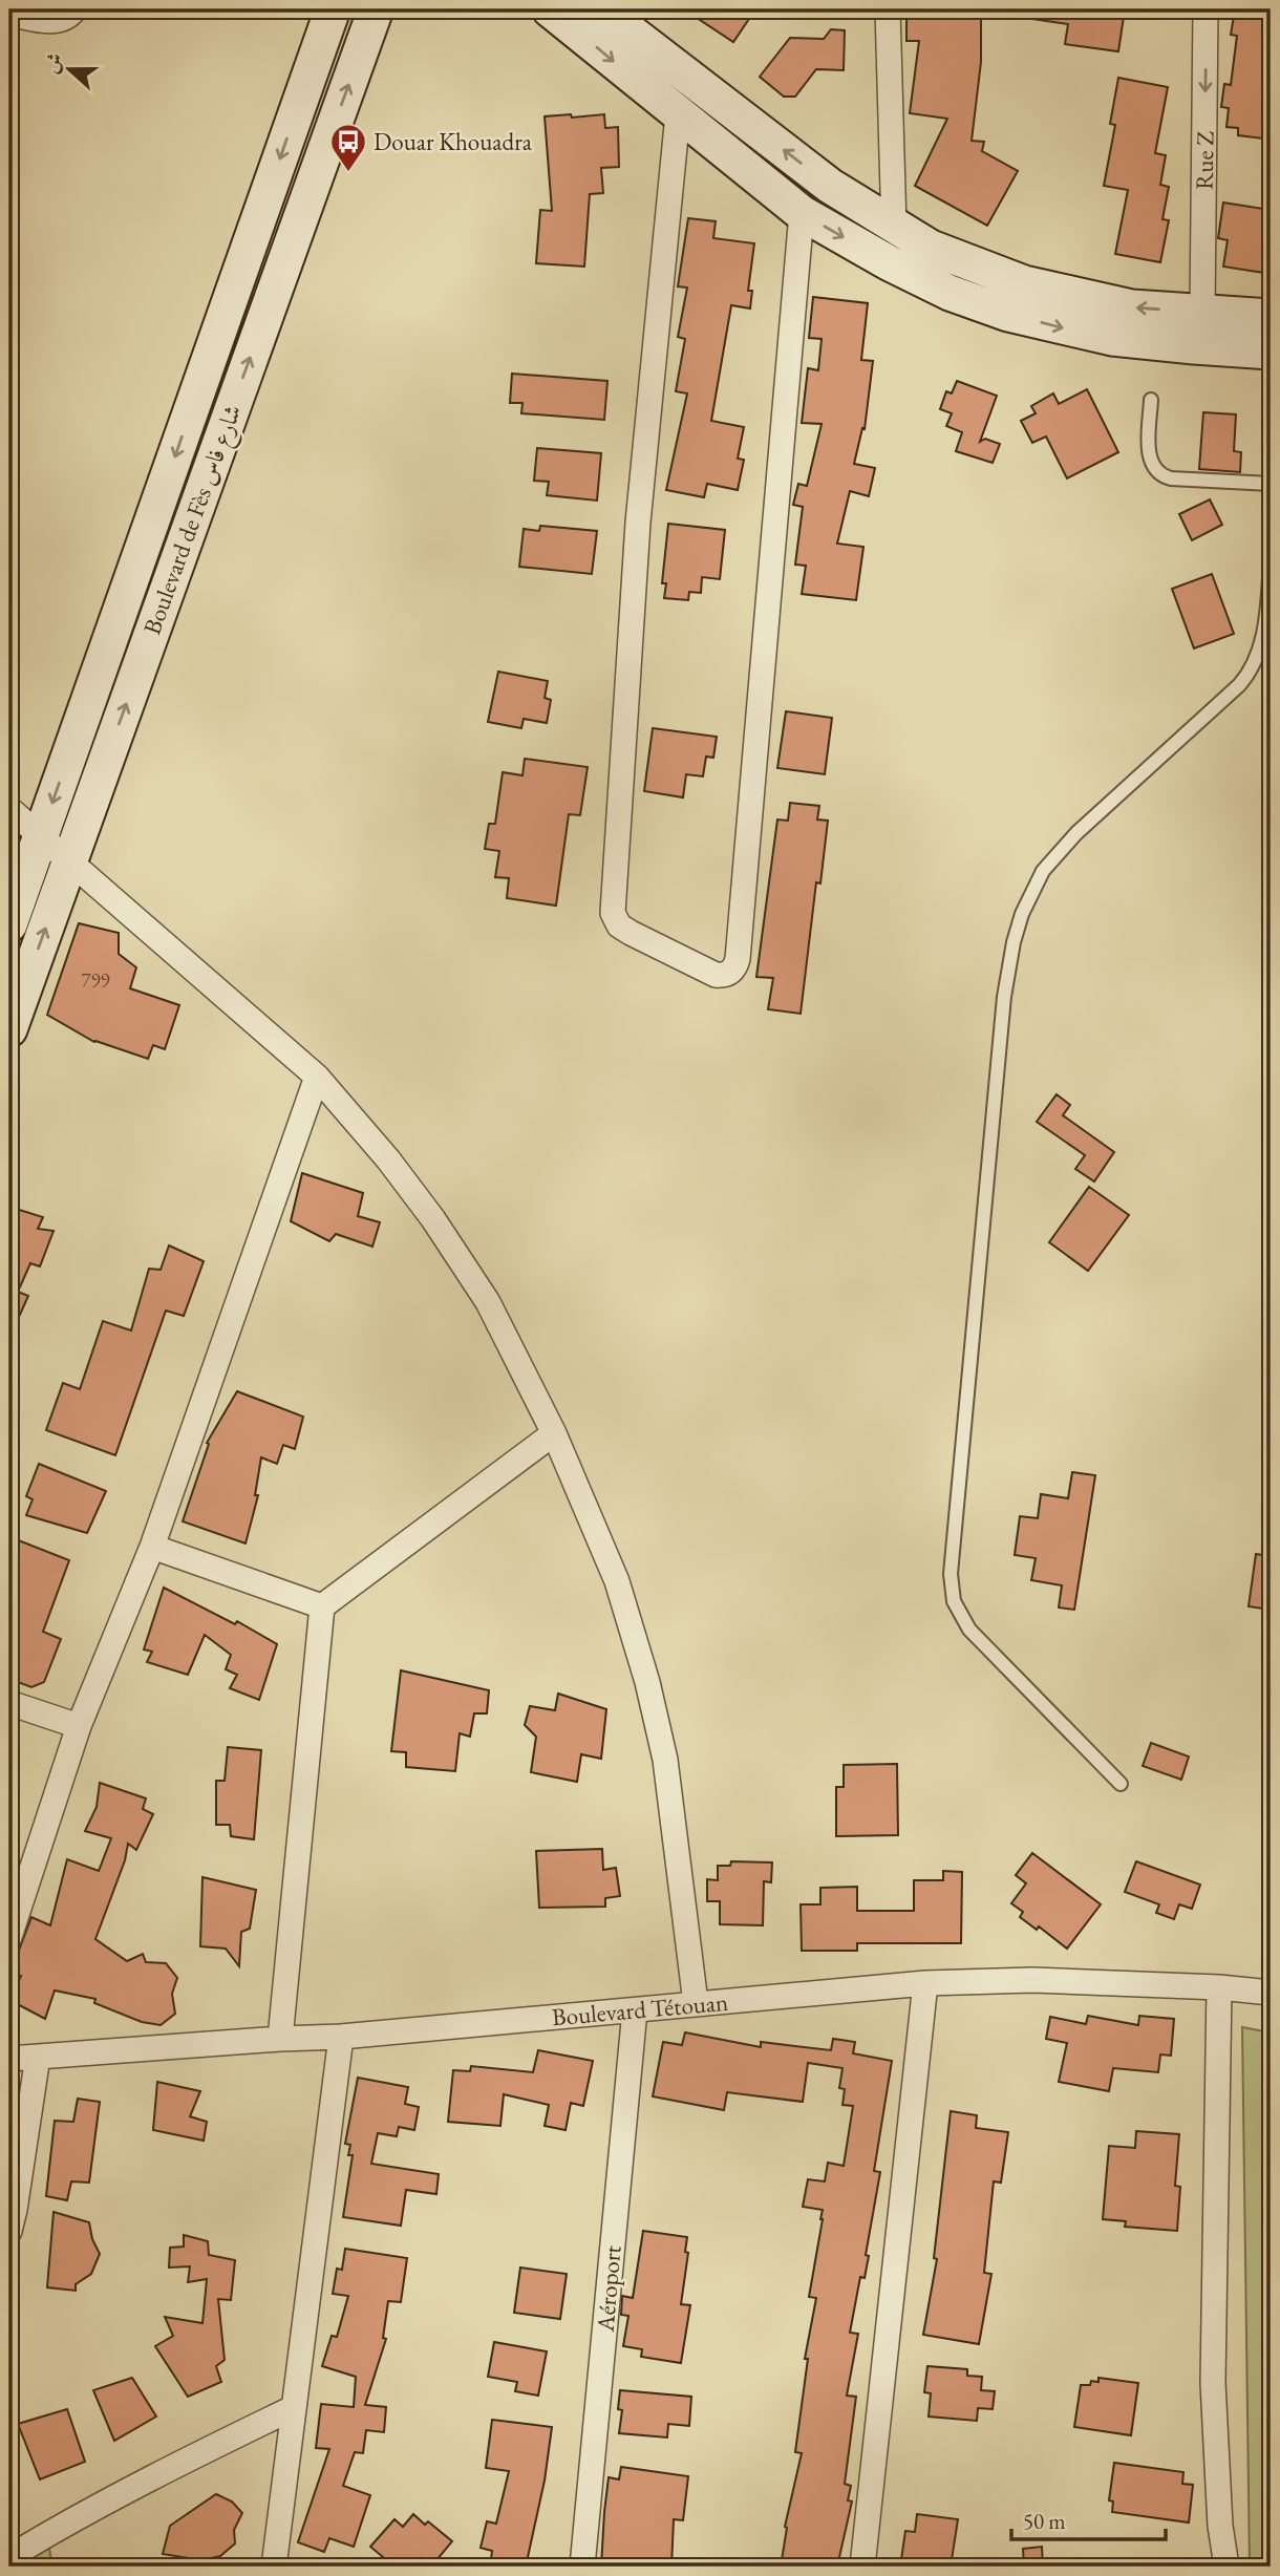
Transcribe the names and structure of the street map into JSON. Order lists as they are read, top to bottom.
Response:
{
  "streets": {
    "main road": ["Boulevard de Fès شارع فاس"],
    "street": ["Rue Z", "Boulevard Tétouan", "Aéroport"]
  },
  "crossings": [
    ["Boulevard Tétouan", "Aéroport"]
  ],
  "one_way": ["Rue Z"],
  "places": {
    "bus stop": ["Douar Khouadra"]
  },
  "house_numbers": ["799"],
  "scale_bar": "50 m",
  "north": "left"
}
